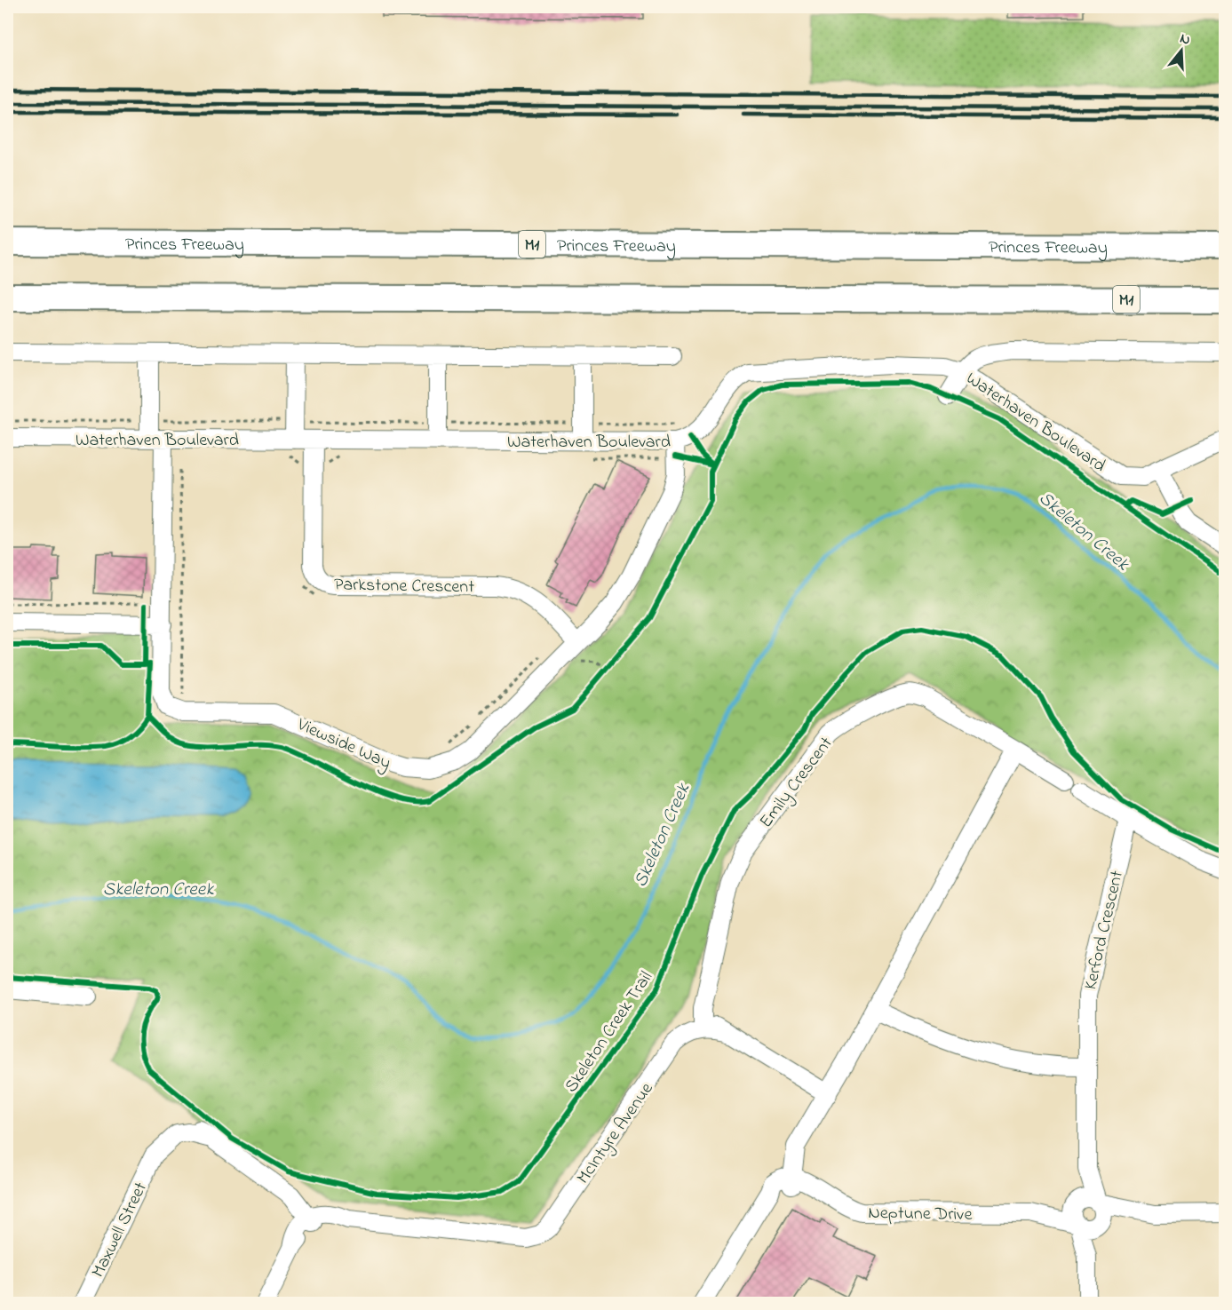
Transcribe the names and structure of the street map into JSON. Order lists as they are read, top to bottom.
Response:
{
  "streets": {
    "highway": ["Princes Freeway", "M1"],
    "street": [
      "Waterhaven Boulevard",
      "Parkstone Crescent",
      "Viewside Way",
      "Emily Crescent",
      "Kerford Crescent",
      "McIntyre Avenue",
      "Neptune Drive",
      "Maxwell Street"
    ],
    "cycle path": ["Skeleton Creek Trail"]
  },
  "crossings": [
    ["Waterhaven Boulevard", "Parkstone Crescent"],
    ["Waterhaven Boulevard", "Viewside Way"],
    ["Parkstone Crescent", "Viewside Way"],
    ["Emily Crescent", "McIntyre Avenue"],
    ["Kerford Crescent", "Neptune Drive"],
    ["McIntyre Avenue", "Maxwell Street"]
  ],
  "water": ["Skeleton Creek"],
  "north": "top"
}
